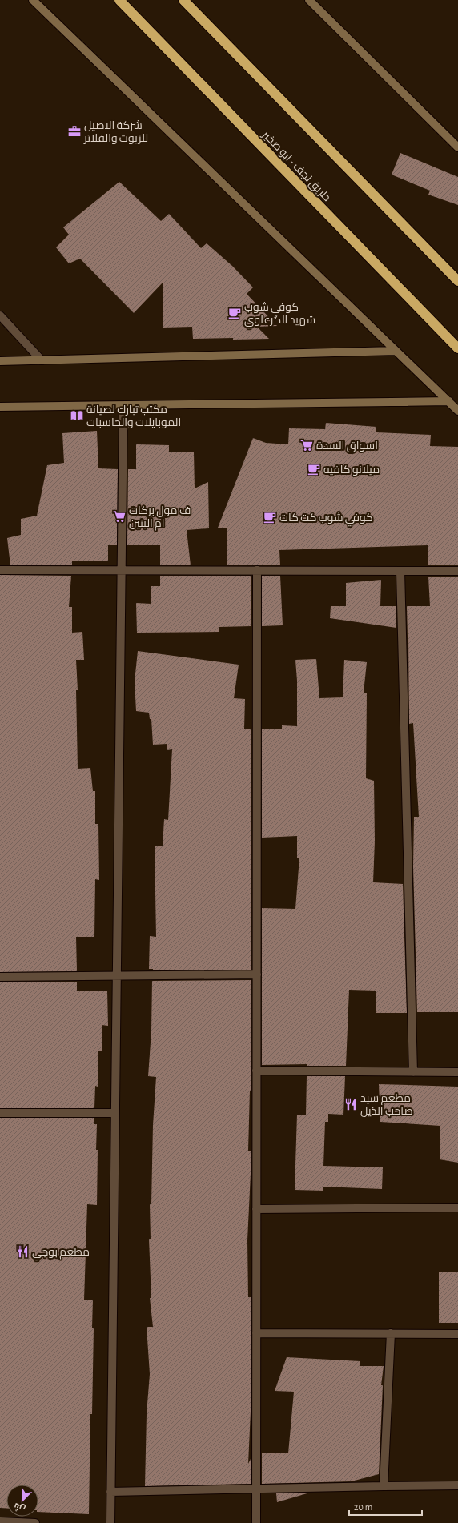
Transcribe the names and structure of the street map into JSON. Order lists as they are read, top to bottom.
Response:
{
  "streets": {
    "highway": ["طريق نجف - ابو صخير"]
  },
  "places": {
    "office": ["شركة الاصيل للزيوت والفلاتر"],
    "cafe": ["كوفي شوب شهيد الگرعاوي", "ميلانو كافيه", "كوفي شوب كت كات"],
    "library": ["مكتب تبارك لصيانة الموبايلات والحاسبات"],
    "supermarket": ["اسواق السدة", "ف مول بركات ام البنين"],
    "restaurant": ["مطعم سيد صاحب الذيل", "مطعم بوجي"]
  },
  "scale_bar": "20 m",
  "north": "bottom left"
}
